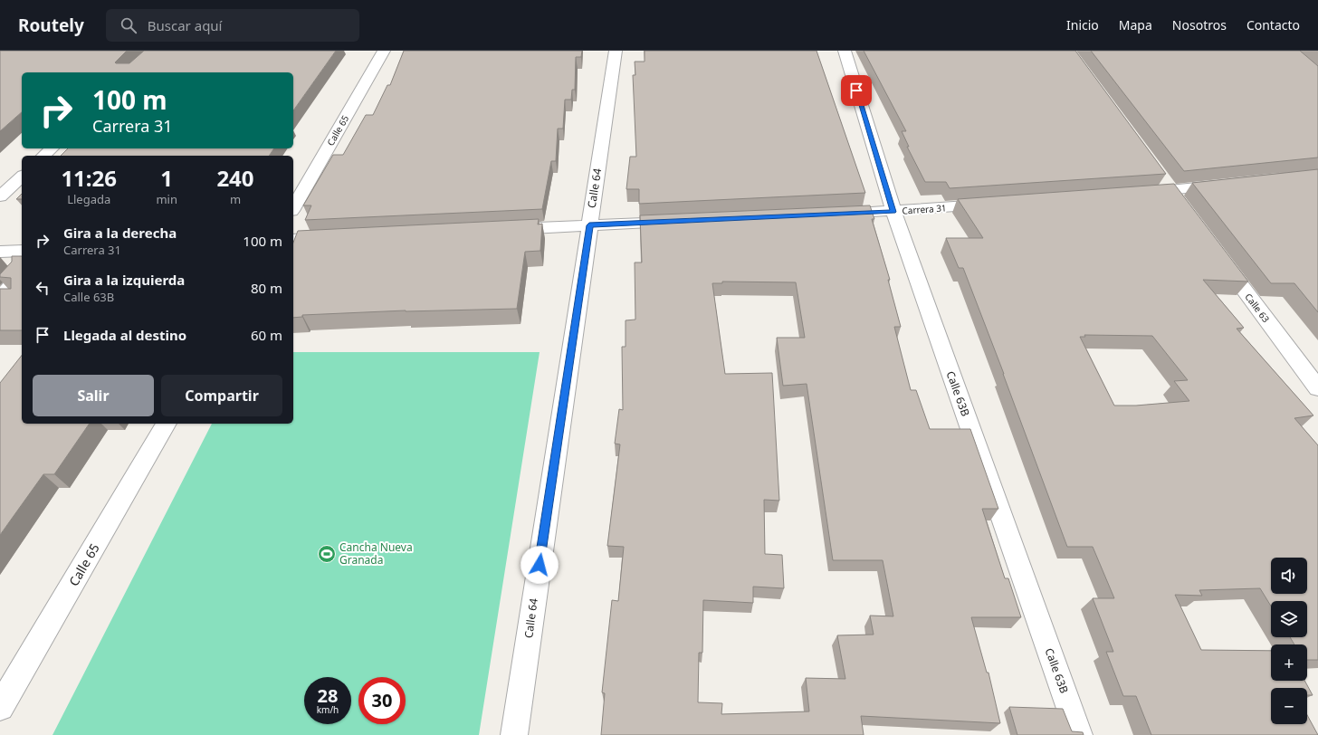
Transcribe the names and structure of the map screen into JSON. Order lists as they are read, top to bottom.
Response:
{
  "streets": {
    "street": [
      "Calle 65",
      "Calle 64",
      "Carrera 31",
      "Calle 63",
      "Calle 63B"
    ]
  },
  "crossings": [
    ["Carrera 31", "Calle 63B"]
  ],
  "places": {
    "sports": ["Cancha Nueva Granada"]
  },
  "page": {
    "header": "Routely",
    "search": "Buscar aquí",
    "nav": [
      "Inicio",
      "Mapa",
      "Nosotros",
      "Contacto"
    ],
    "turn": ["100 m", "Carrera 31"],
    "eta": [
      "11:26",
      "Llegada",
      "1",
      "min",
      "240",
      "m"
    ],
    "list": [
      {
        "name": "Gira a la derecha",
        "note": "Carrera 31",
        "value": "100 m"
      },
      {
        "name": "Gira a la izquierda",
        "note": "Calle 63B",
        "value": "80 m"
      },
      {
        "name": "Llegada al destino",
        "value": "60 m"
      }
    ],
    "buttons": ["Salir", "Compartir"],
    "map_buttons": ["+", "−"],
    "speed": "28 km/h",
    "limit": "30"
  }
}
